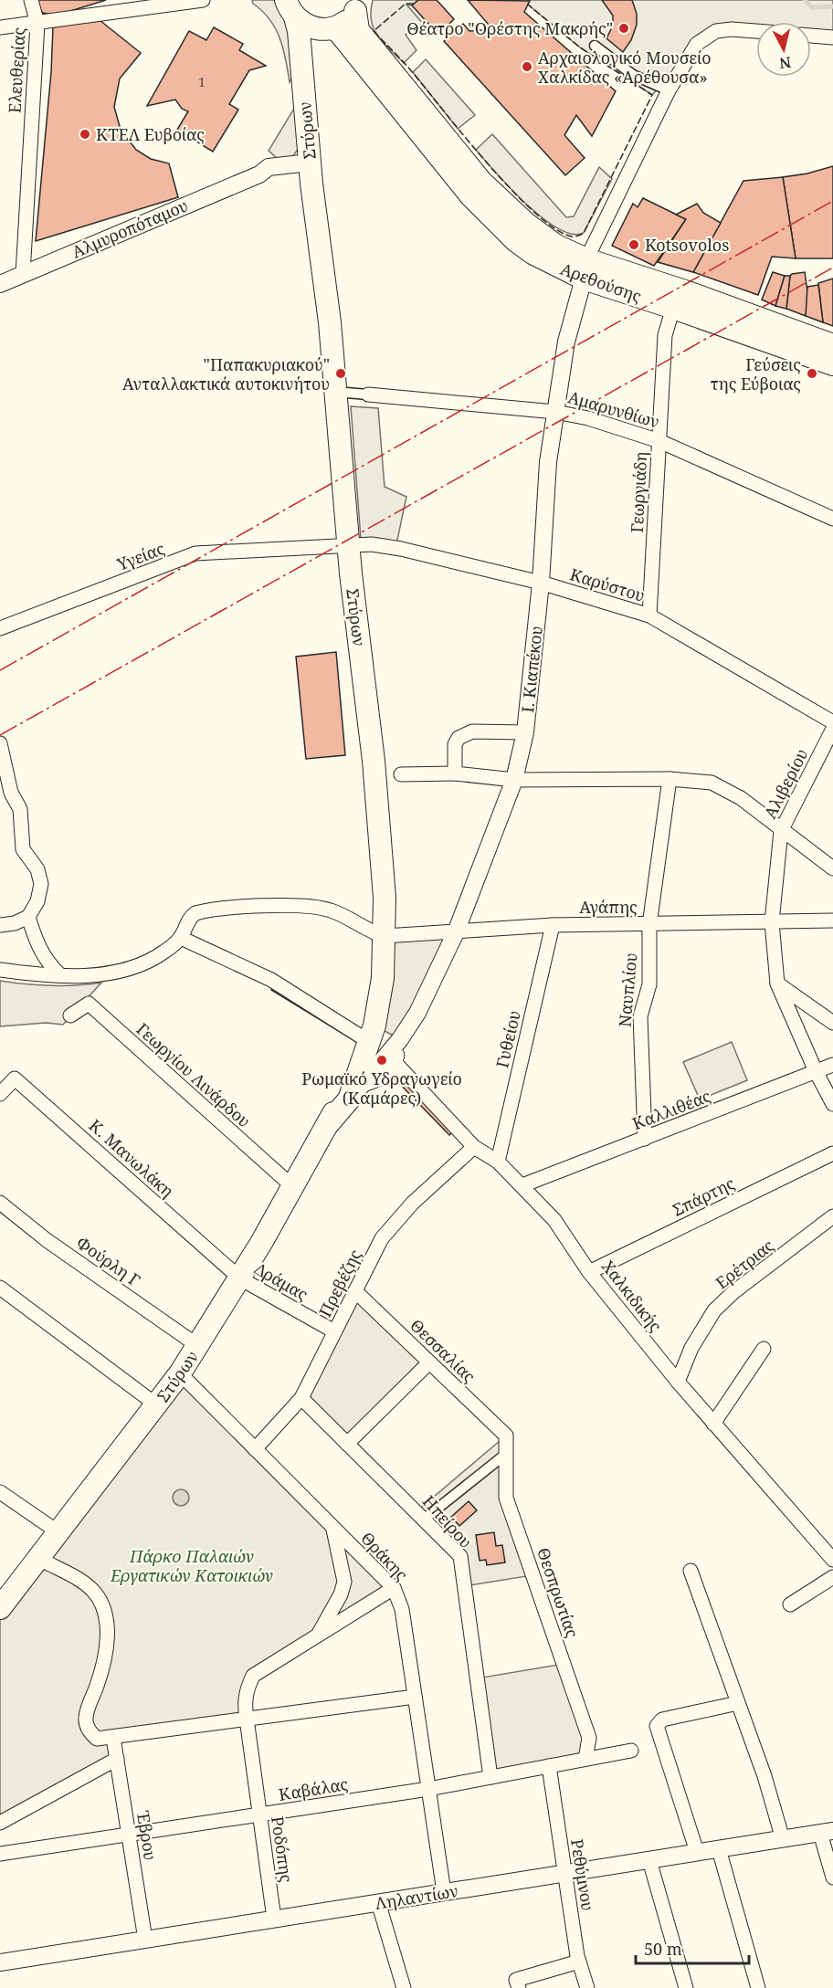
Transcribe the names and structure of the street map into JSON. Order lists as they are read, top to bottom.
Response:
{
  "streets": {
    "main road": ["Στύρων", "Αρεθούσης"],
    "street": [
      "Ελευθερίας",
      "Αλμυροπόταμου",
      "Αμαρυνθίων",
      "Γεωργιάδη",
      "Υγείας",
      "Καρύστου",
      "Ι. Κιαπέκου",
      "Αλιβερίου",
      "Αγάπης",
      "Ναυπλίου",
      "Γυθείου",
      "Γεωργίου Λινάρδου",
      "Καλλιθέας",
      "Κ. Μανωλάκη",
      "Σπάρτης",
      "Φούρλη Γ",
      "Ερέτριας",
      "Δράμας",
      "Πρεβέζης",
      "Χαλκιδικής",
      "Θεσσαλίας",
      "Ηπείρου",
      "Θράκης",
      "Θεσπρωτίας",
      "Καβάλας",
      "Έβρου",
      "Ροδόπης",
      "Ρεθύμνου",
      "Ληλαντίων"
    ]
  },
  "crossings": [
    ["Ελευθερίας", "Αλμυροπόταμου"],
    ["Στύρων", "Αλμυροπόταμου"],
    ["Στύρων", "Αρεθούσης"],
    ["Στύρων", "Αμαρυνθίων"],
    ["Στύρων", "Υγείας"],
    ["Στύρων", "Καρύστου"],
    ["Στύρων", "Ι. Κιαπέκου"],
    ["Στύρων", "Αγάπης"],
    ["Στύρων", "Γεωργίου Λινάρδου"],
    ["Στύρων", "Κ. Μανωλάκη"],
    ["Στύρων", "Φούρλη Γ"],
    ["Στύρων", "Δράμας"],
    ["Στύρων", "Θράκης"],
    ["Αρεθούσης", "Γεωργιάδη"],
    ["Αρεθούσης", "Ι. Κιαπέκου"],
    ["Αμαρυνθίων", "Γεωργιάδη"],
    ["Αμαρυνθίων", "Ι. Κιαπέκου"],
    ["Γεωργιάδη", "Καρύστου"],
    ["Υγείας", "Καρύστου"],
    ["Καρύστου", "Ι. Κιαπέκου"],
    ["Ι. Κιαπέκου", "Αγάπης"],
    ["Ι. Κιαπέκου", "Χαλκιδικής"],
    ["Αλιβερίου", "Αγάπης"],
    ["Αλιβερίου", "Καλλιθέας"],
    ["Αγάπης", "Ναυπλίου"],
    ["Αγάπης", "Γυθείου"],
    ["Ναυπλίου", "Καλλιθέας"],
    ["Γυθείου", "Χαλκιδικής"],
    ["Καλλιθέας", "Χαλκιδικής"],
    ["Κ. Μανωλάκη", "Δράμας"],
    ["Σπάρτης", "Χαλκιδικής"],
    ["Ερέτριας", "Χαλκιδικής"],
    ["Δράμας", "Πρεβέζης"],
    ["Πρεβέζης", "Χαλκιδικής"],
    ["Πρεβέζης", "Θεσσαλίας"],
    ["Πρεβέζης", "Ηπείρου"],
    ["Πρεβέζης", "Θράκης"],
    ["Θεσσαλίας", "Θεσπρωτίας"],
    ["Ηπείρου", "Καβάλας"],
    ["Θράκης", "Καβάλας"],
    ["Θράκης", "Ροδόπης"],
    ["Θράκης", "Ληλαντίων"],
    ["Θεσπρωτίας", "Καβάλας"],
    ["Καβάλας", "Έβρου"],
    ["Καβάλας", "Ροδόπης"],
    ["Καβάλας", "Ρεθύμνου"],
    ["Έβρου", "Ληλαντίων"],
    ["Ροδόπης", "Ληλαντίων"],
    ["Ρεθύμνου", "Ληλαντίων"]
  ],
  "parks": ["Πάρκο Παλαιών Εργατικών Κατοικιών"],
  "places": [
    "Θέατρο \"Ορέστης Μακρής\"",
    "Αρχαιολογικό Μουσείο Χαλκίδας «Αρέθουσα»",
    "ΚΤΕΛ Ευβοίας",
    "Kotsovolos",
    "\"Παπακυριακού\" Ανταλλακτικά αυτοκινήτου",
    "Γεύσεις της Εύβοιας",
    "Ρωμαϊκό Υδραγωγείο (Καμάρες)"
  ],
  "house_numbers": ["1"],
  "scale_bar": "50 m",
  "north": "bottom"
}
